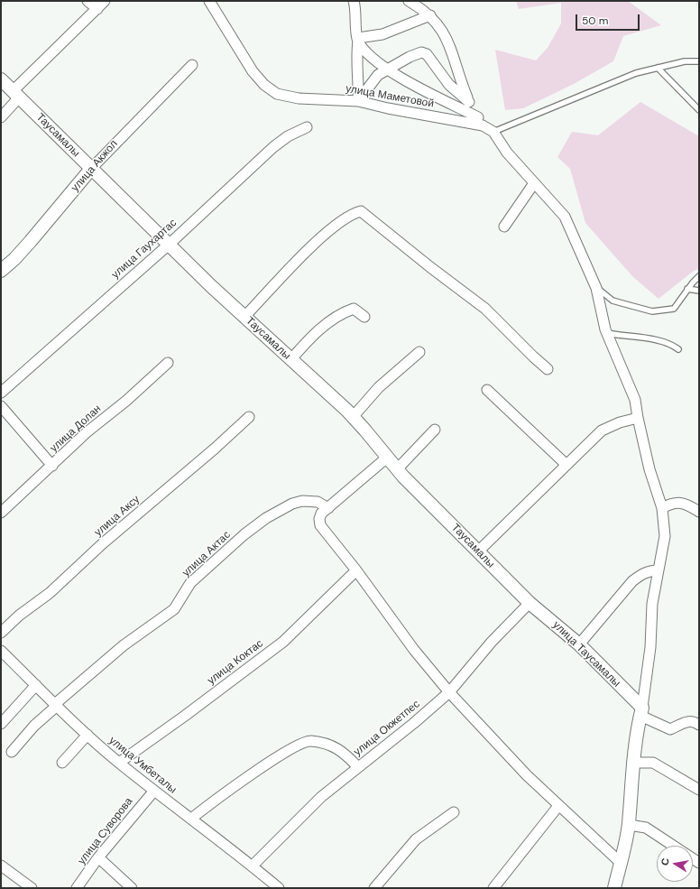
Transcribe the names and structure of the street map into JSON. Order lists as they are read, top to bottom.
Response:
{
  "streets": {
    "street": [
      "улица Маметовой",
      "Таусамалы",
      "улица Акжол",
      "улица Гаухартас",
      "улица Долан",
      "улица Аксу",
      "улица Актас",
      "улица Таусамалы",
      "улица Коктас",
      "улица Окжетпес",
      "улица Умбеталы",
      "улица Суворова"
    ]
  },
  "crossings": [
    ["Таусамалы", "улица Акжол"],
    ["Таусамалы", "улица Гаухартас"],
    ["Таусамалы", "улица Таусамалы"],
    ["Таусамалы", "улица Окжетпес"],
    ["улица Актас", "улица Умбеталы"],
    ["улица Таусамалы", "улица Окжетпес"],
    ["улица Коктас", "улица Умбеталы"],
    ["улица Окжетпес", "улица Умбеталы"],
    ["улица Умбеталы", "улица Суворова"]
  ],
  "scale_bar": "50 m",
  "north": "left"
}
